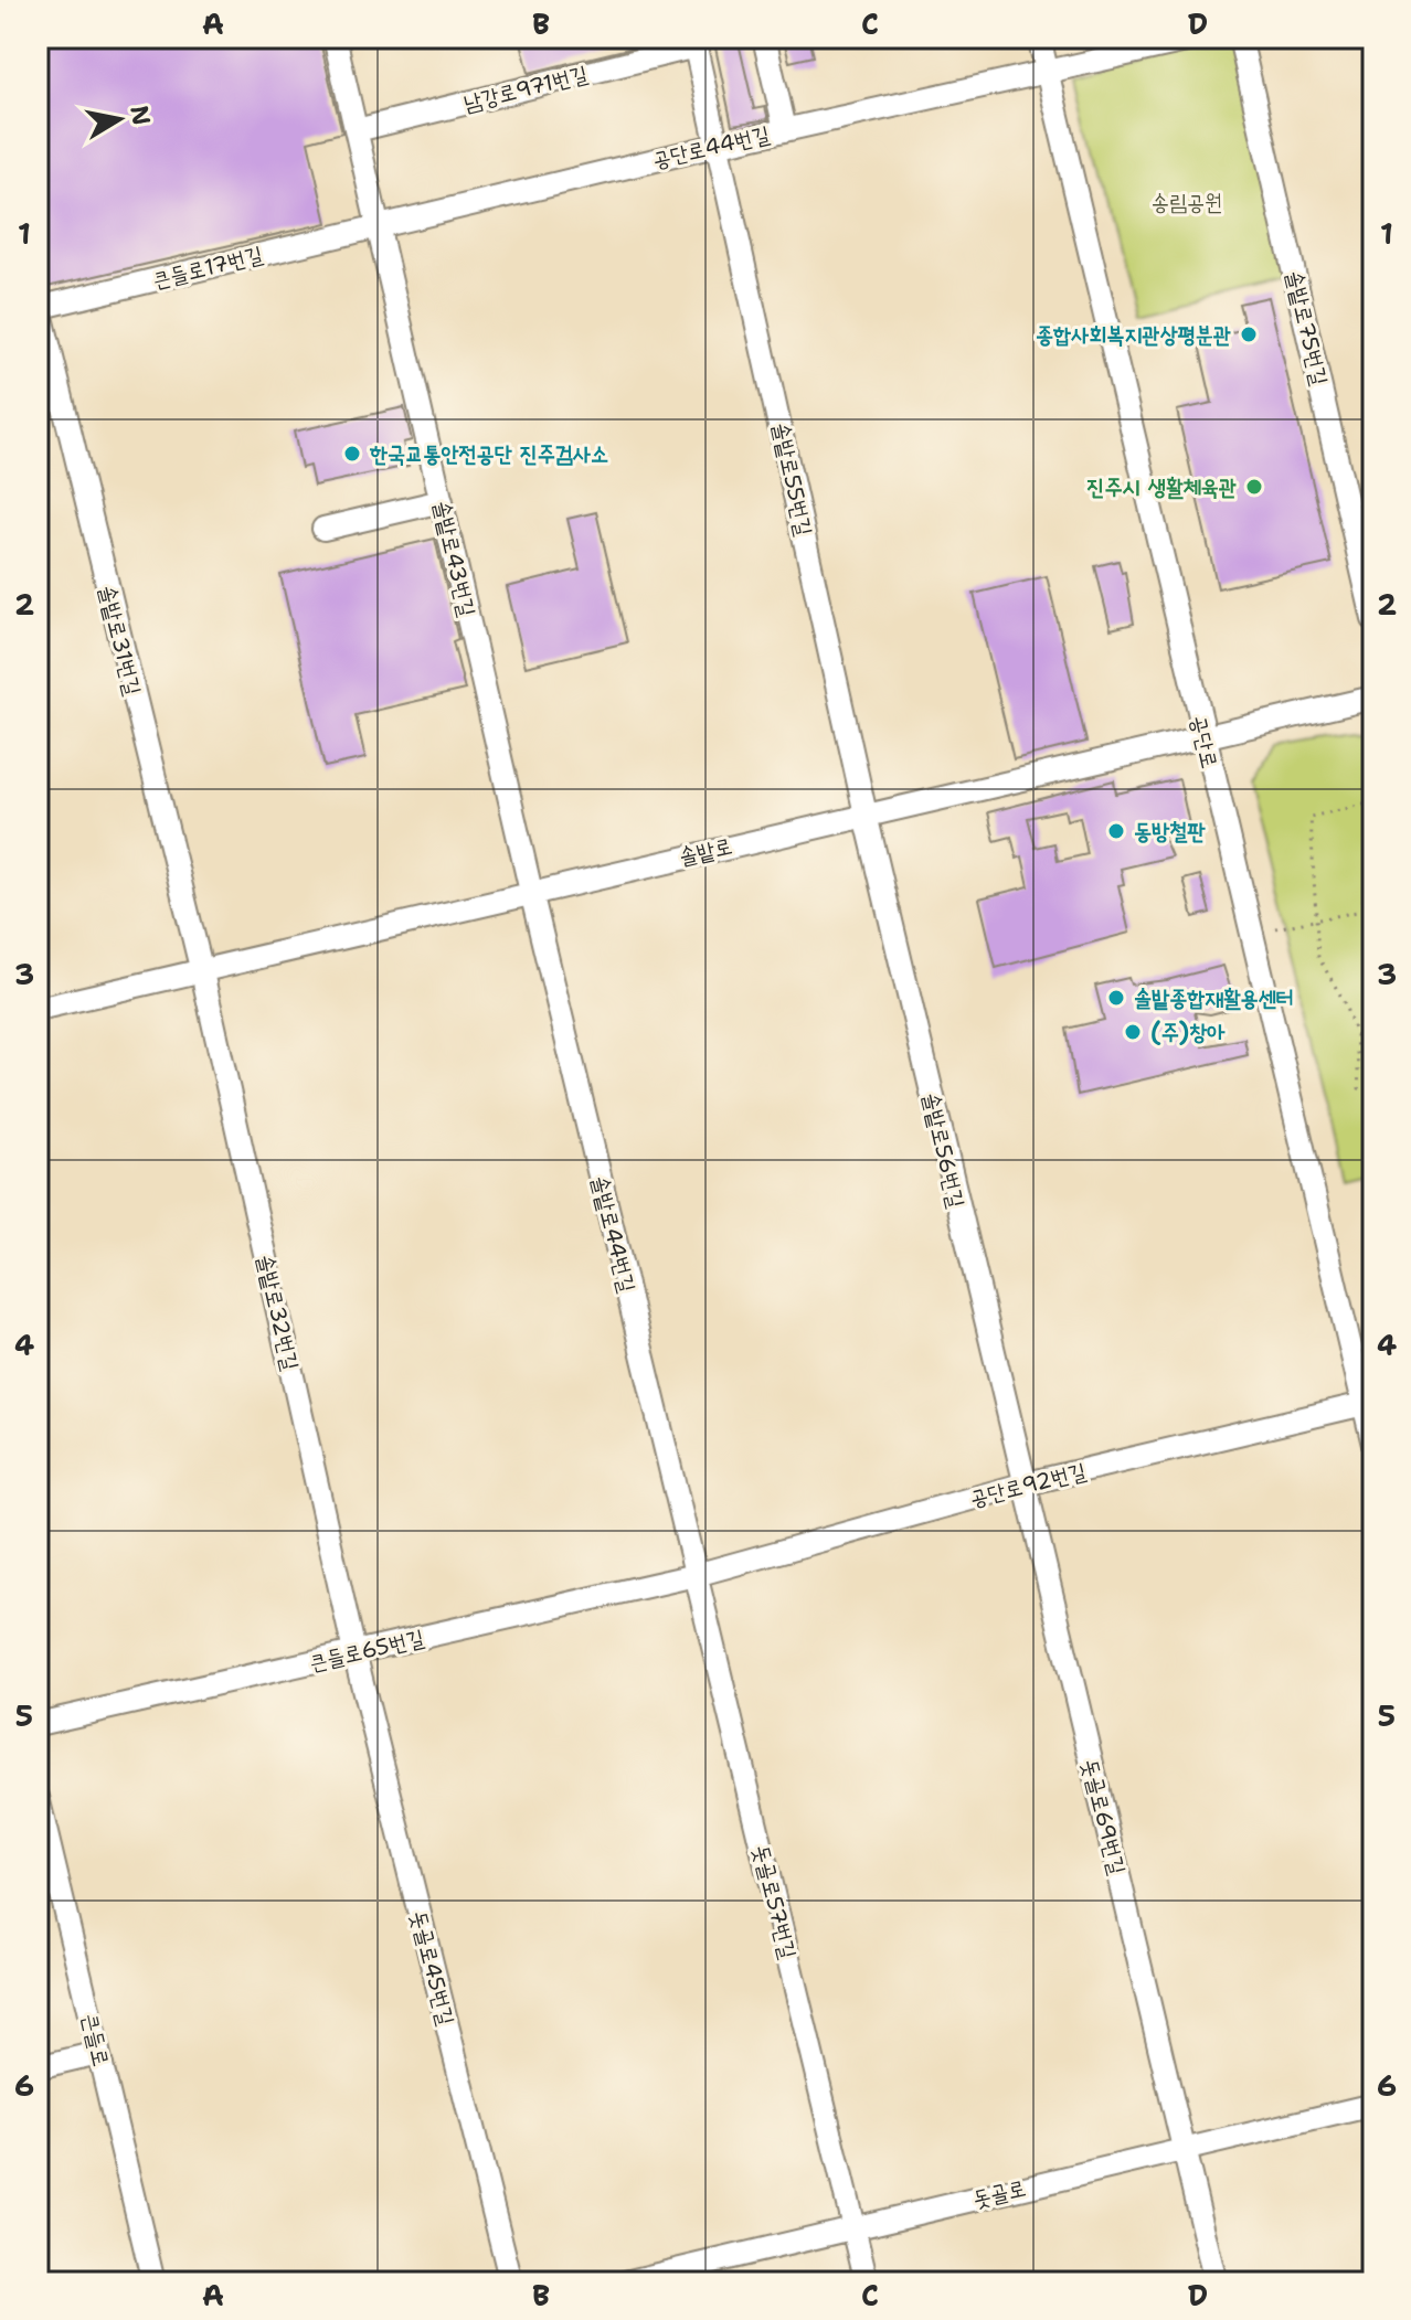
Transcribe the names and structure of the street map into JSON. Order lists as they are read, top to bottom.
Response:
{
  "streets": {
    "street": [
      "남강로971번길",
      "공단로44번길",
      "큰들로17번길",
      "솔밭로75번길",
      "솔밭로55번길",
      "솔밭로43번길",
      "솔밭로31번길",
      "공단로",
      "솔밭로",
      "솔밭로56번길",
      "솔밭로44번길",
      "솔밭로32번길",
      "공단로92번길",
      "큰들로65번길",
      "돗골로69번길",
      "돗골로57번길",
      "돗골로45번길",
      "큰들로",
      "돗골로"
    ]
  },
  "crossings": [
    ["남강로971번길", "공단로44번길"],
    ["남강로971번길", "솔밭로55번길"],
    ["공단로44번길", "큰들로17번길"],
    ["공단로44번길", "솔밭로55번길"],
    ["공단로44번길", "솔밭로43번길"],
    ["공단로44번길", "공단로"],
    ["큰들로17번길", "솔밭로43번길"],
    ["큰들로17번길", "솔밭로31번길"],
    ["솔밭로55번길", "솔밭로"],
    ["솔밭로55번길", "솔밭로56번길"],
    ["솔밭로43번길", "솔밭로"],
    ["솔밭로43번길", "솔밭로44번길"],
    ["솔밭로31번길", "솔밭로"],
    ["솔밭로31번길", "솔밭로32번길"],
    ["공단로", "솔밭로"],
    ["공단로", "공단로92번길"],
    ["솔밭로", "솔밭로56번길"],
    ["솔밭로", "솔밭로44번길"],
    ["솔밭로", "솔밭로32번길"],
    ["솔밭로56번길", "공단로92번길"],
    ["솔밭로56번길", "돗골로69번길"],
    ["솔밭로44번길", "공단로92번길"],
    ["솔밭로44번길", "큰들로65번길"],
    ["솔밭로44번길", "돗골로57번길"],
    ["솔밭로32번길", "큰들로65번길"],
    ["솔밭로32번길", "돗골로45번길"],
    ["공단로92번길", "큰들로65번길"],
    ["공단로92번길", "돗골로69번길"],
    ["공단로92번길", "돗골로57번길"],
    ["큰들로65번길", "돗골로57번길"],
    ["큰들로65번길", "돗골로45번길"],
    ["돗골로69번길", "돗골로"],
    ["돗골로57번길", "돗골로"]
  ],
  "parks": ["송림공원"],
  "places": [
    "종합사회복지관상평분관",
    "한국교통안전공단 진주검사소",
    "진주시 생활체육관",
    "동방철판",
    "솔밭종합재활용센터",
    "(주)창아"
  ],
  "north": "right",
  "grid": {
    "columns": [
      "A",
      "B",
      "C",
      "D"
    ],
    "rows": [
      "1",
      "2",
      "3",
      "4",
      "5",
      "6"
    ]
  }
}
